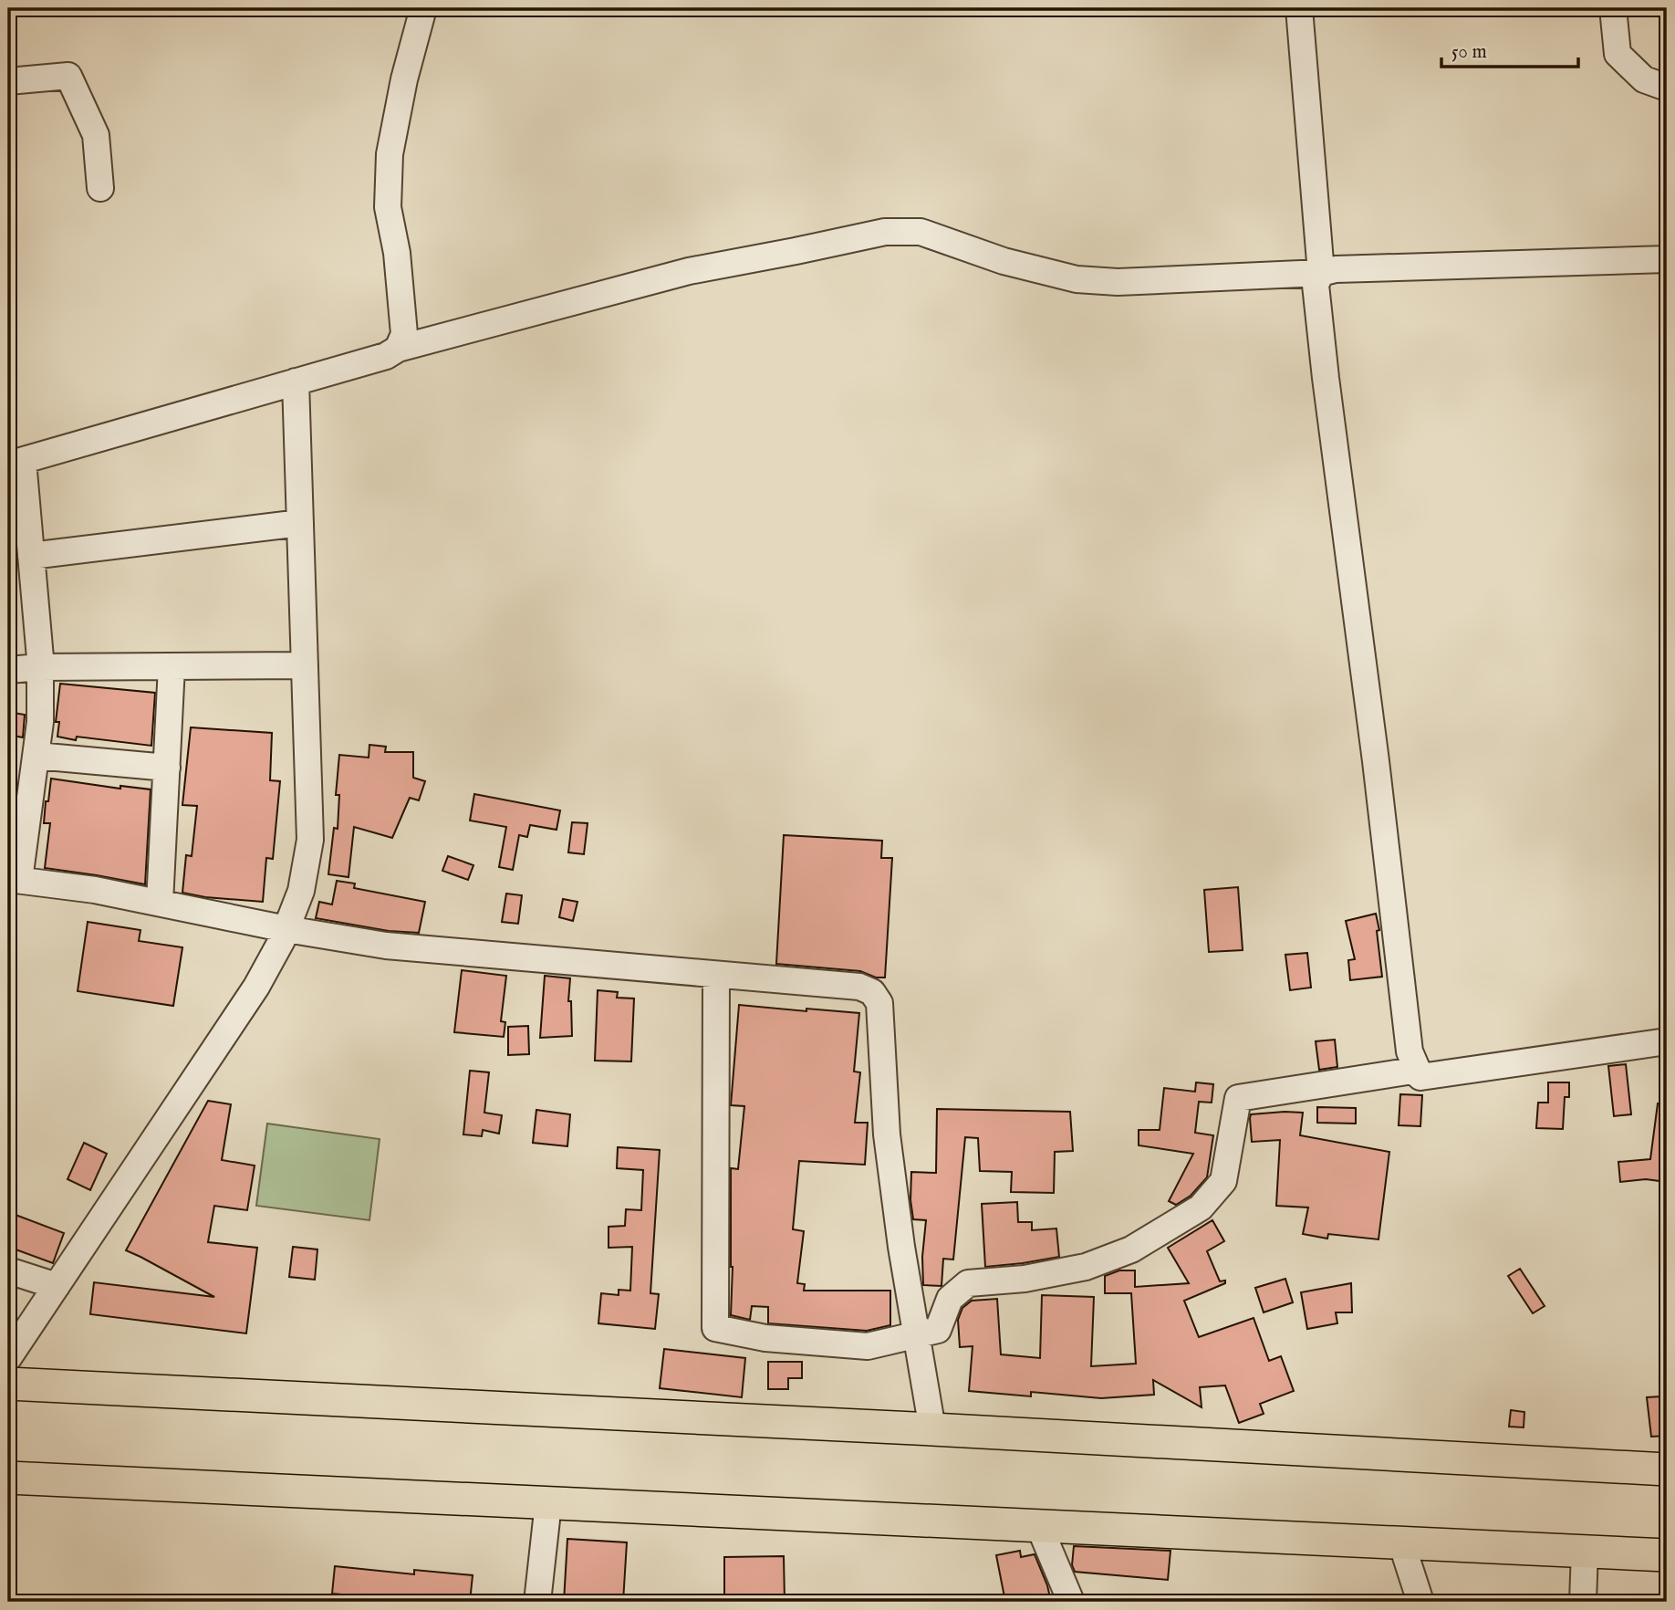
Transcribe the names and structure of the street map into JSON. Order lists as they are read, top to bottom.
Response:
{
  "scale_bar": "50 m"
}
